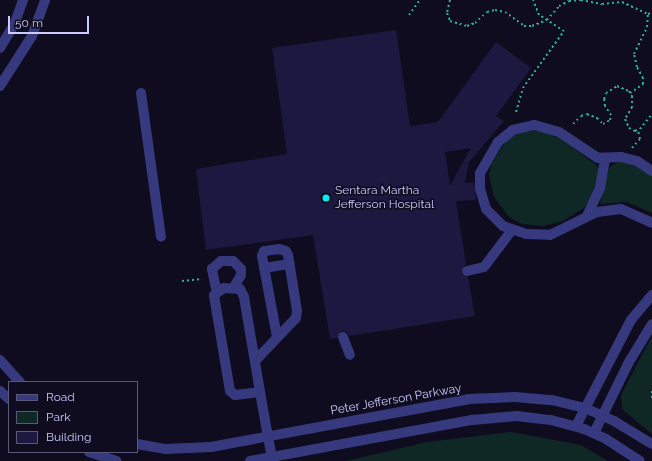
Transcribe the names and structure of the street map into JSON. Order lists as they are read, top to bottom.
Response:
{
  "streets": {
    "street": ["Peter Jefferson Parkway"]
  },
  "places": ["Sentara Martha Jefferson Hospital"],
  "legend": ["Road", "Park", "Building"],
  "scale_bar": "50 m"
}
